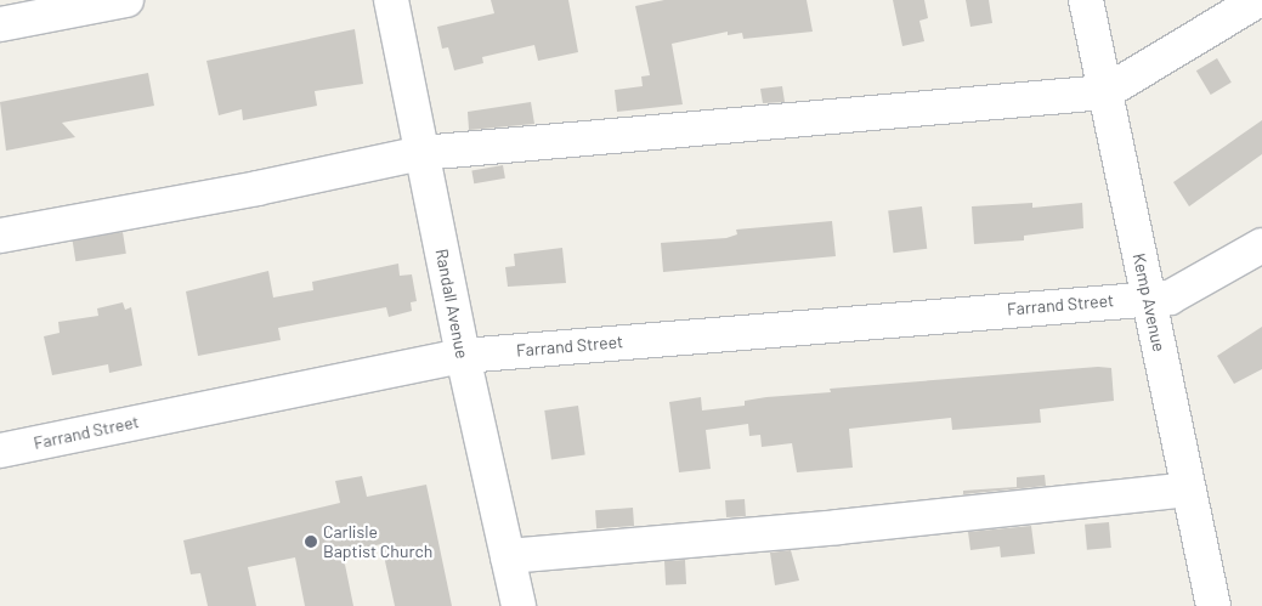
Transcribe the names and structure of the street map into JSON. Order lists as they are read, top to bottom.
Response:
{
  "streets": {
    "street": ["Kemp Avenue", "Randall Avenue", "Farrand Street"]
  },
  "crossings": [
    ["Kemp Avenue", "Farrand Street"],
    ["Randall Avenue", "Farrand Street"]
  ],
  "places": ["Carlisle Baptist Church"]
}
